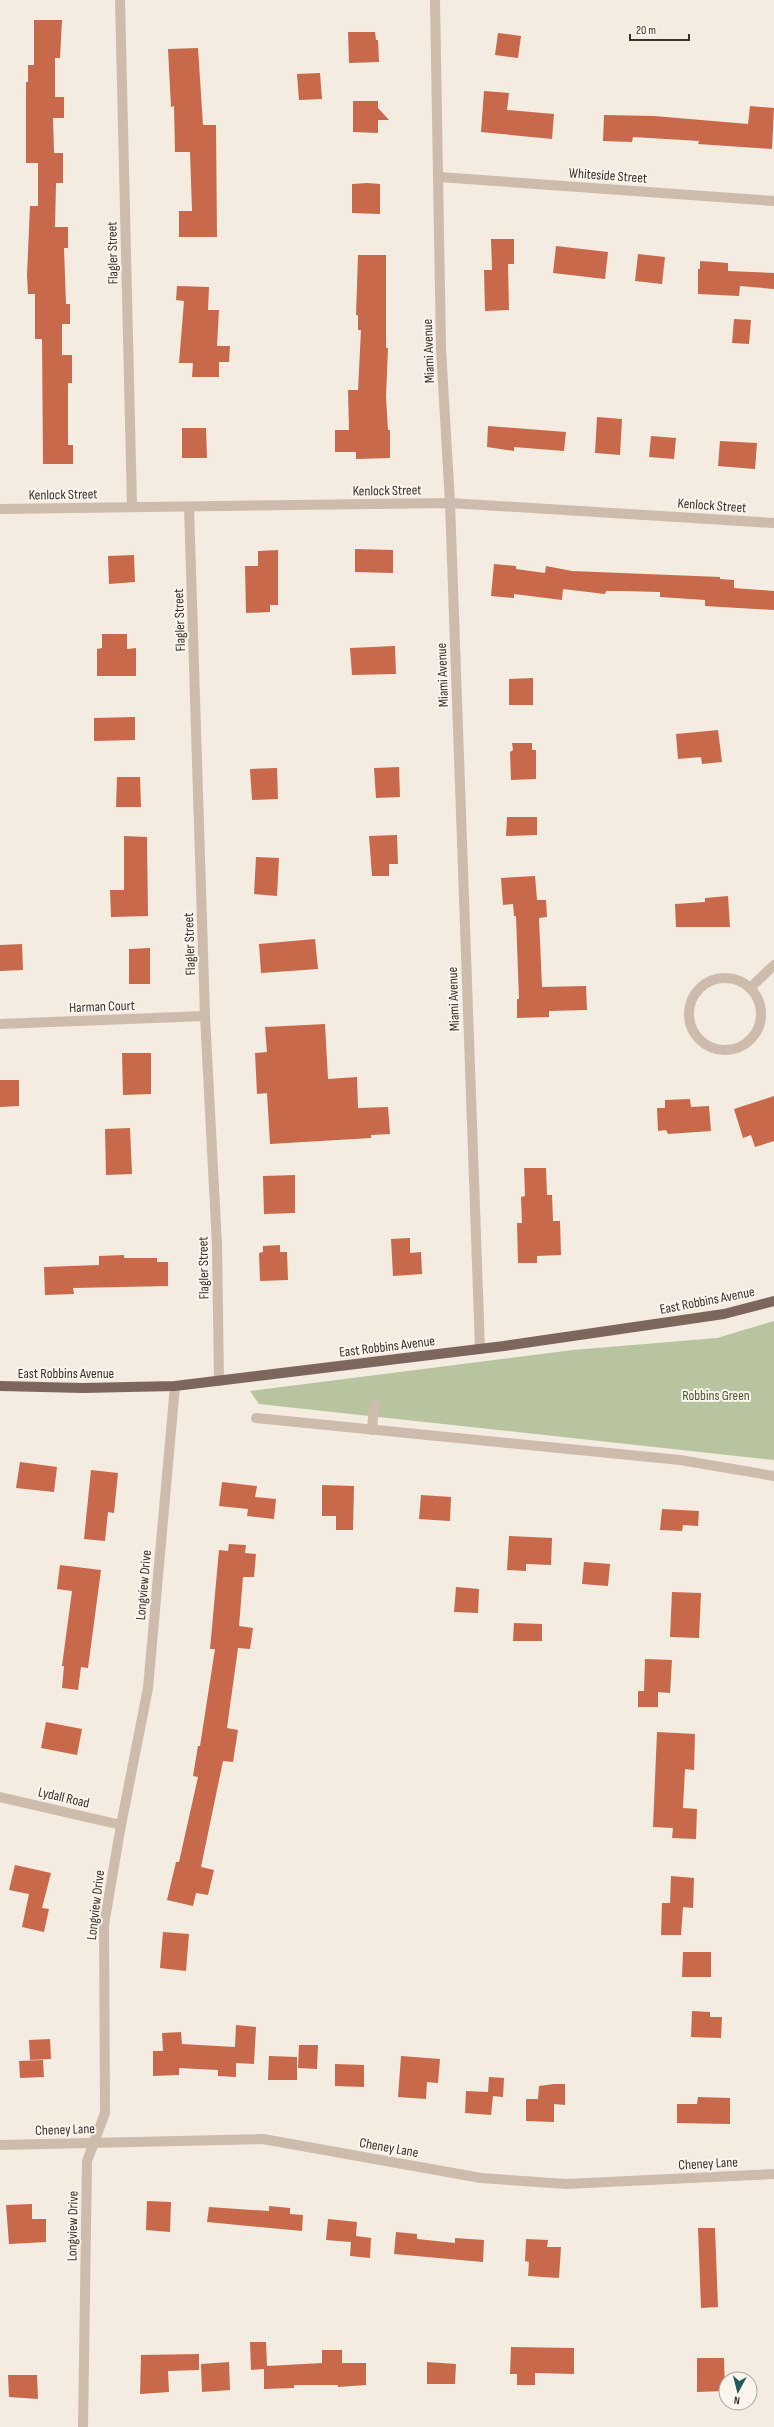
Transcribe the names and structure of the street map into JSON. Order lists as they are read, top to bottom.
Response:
{
  "streets": {
    "main road": ["East Robbins Avenue"],
    "street": [
      "Whiteside Street",
      "Flagler Street",
      "Miami Avenue",
      "Kenlock Street",
      "Harman Court",
      "Longview Drive",
      "Lydall Road",
      "Cheney Lane"
    ]
  },
  "crossings": [
    ["Whiteside Street", "Miami Avenue"],
    ["Flagler Street", "Kenlock Street"],
    ["Flagler Street", "Harman Court"],
    ["Flagler Street", "East Robbins Avenue"],
    ["Miami Avenue", "Kenlock Street"],
    ["Miami Avenue", "East Robbins Avenue"],
    ["East Robbins Avenue", "Longview Drive"],
    ["Longview Drive", "Lydall Road"],
    ["Longview Drive", "Cheney Lane"]
  ],
  "parks": ["Robbins Green"],
  "scale_bar": "20 m",
  "north": "bottom"
}
